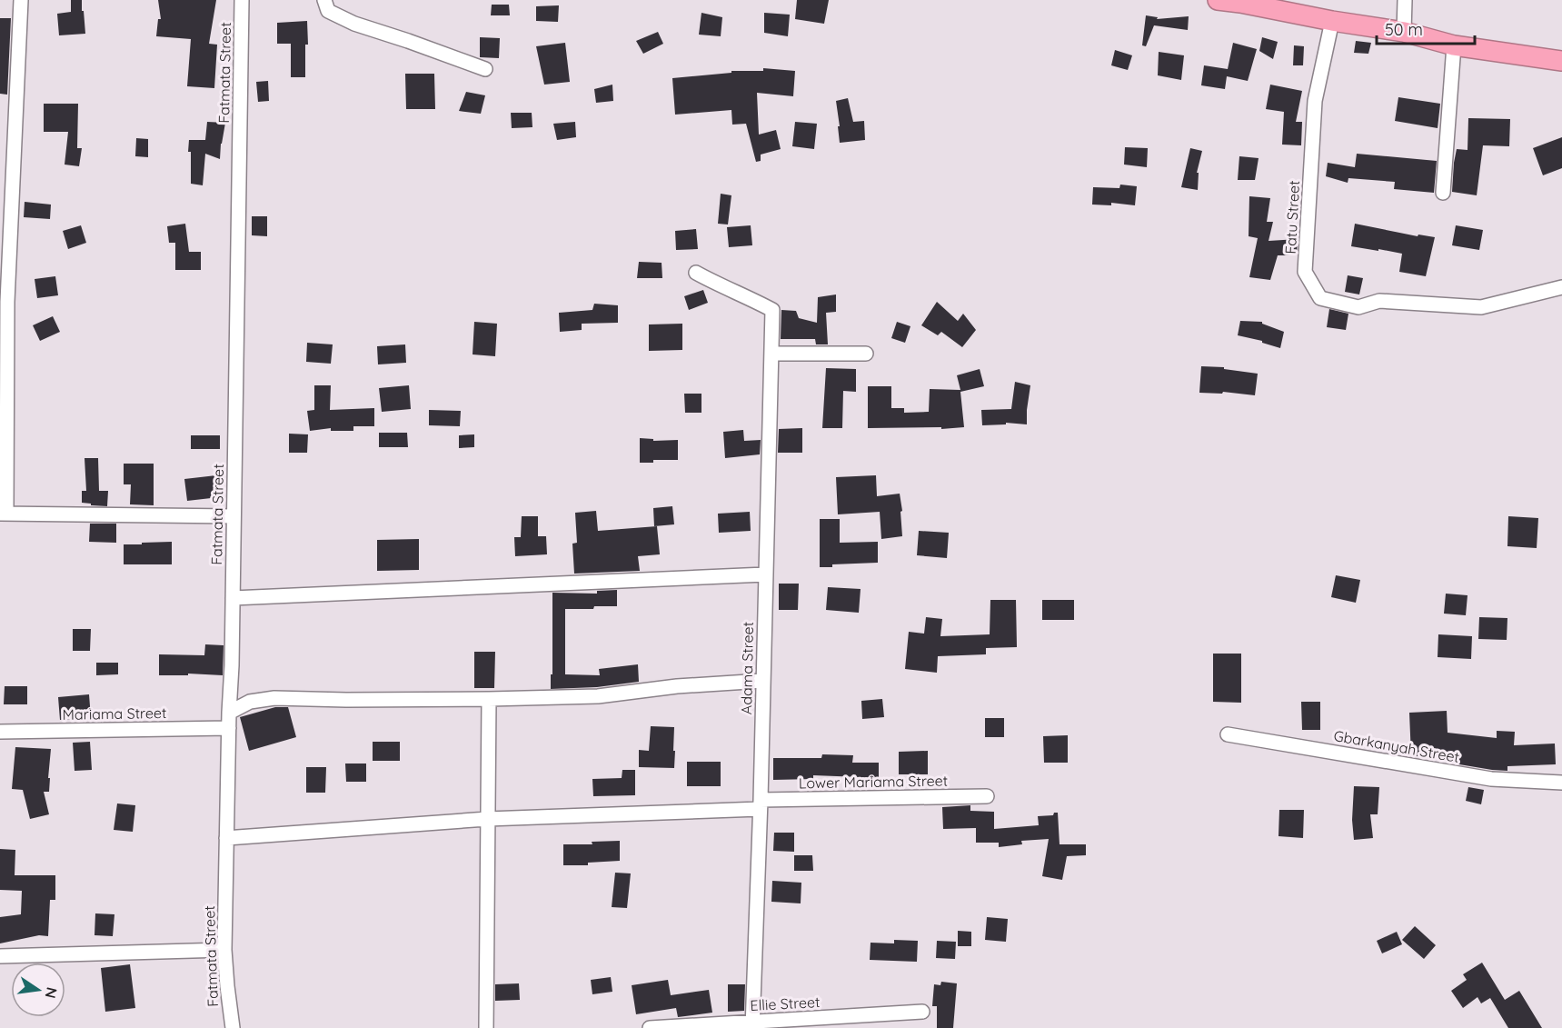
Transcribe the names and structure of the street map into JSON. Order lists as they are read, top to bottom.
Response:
{
  "streets": {
    "street": [
      "Fatmata Street",
      "Fatu Street",
      "Adama Street",
      "Mariama Street",
      "Gbarkanyah Street",
      "Lower Mariama Street",
      "Ellie Street"
    ]
  },
  "crossings": [
    ["Fatmata Street", "Mariama Street"],
    ["Fatmata Street", "Lower Mariama Street"],
    ["Adama Street", "Lower Mariama Street"],
    ["Adama Street", "Ellie Street"]
  ],
  "scale_bar": "50 m",
  "north": "right"
}
